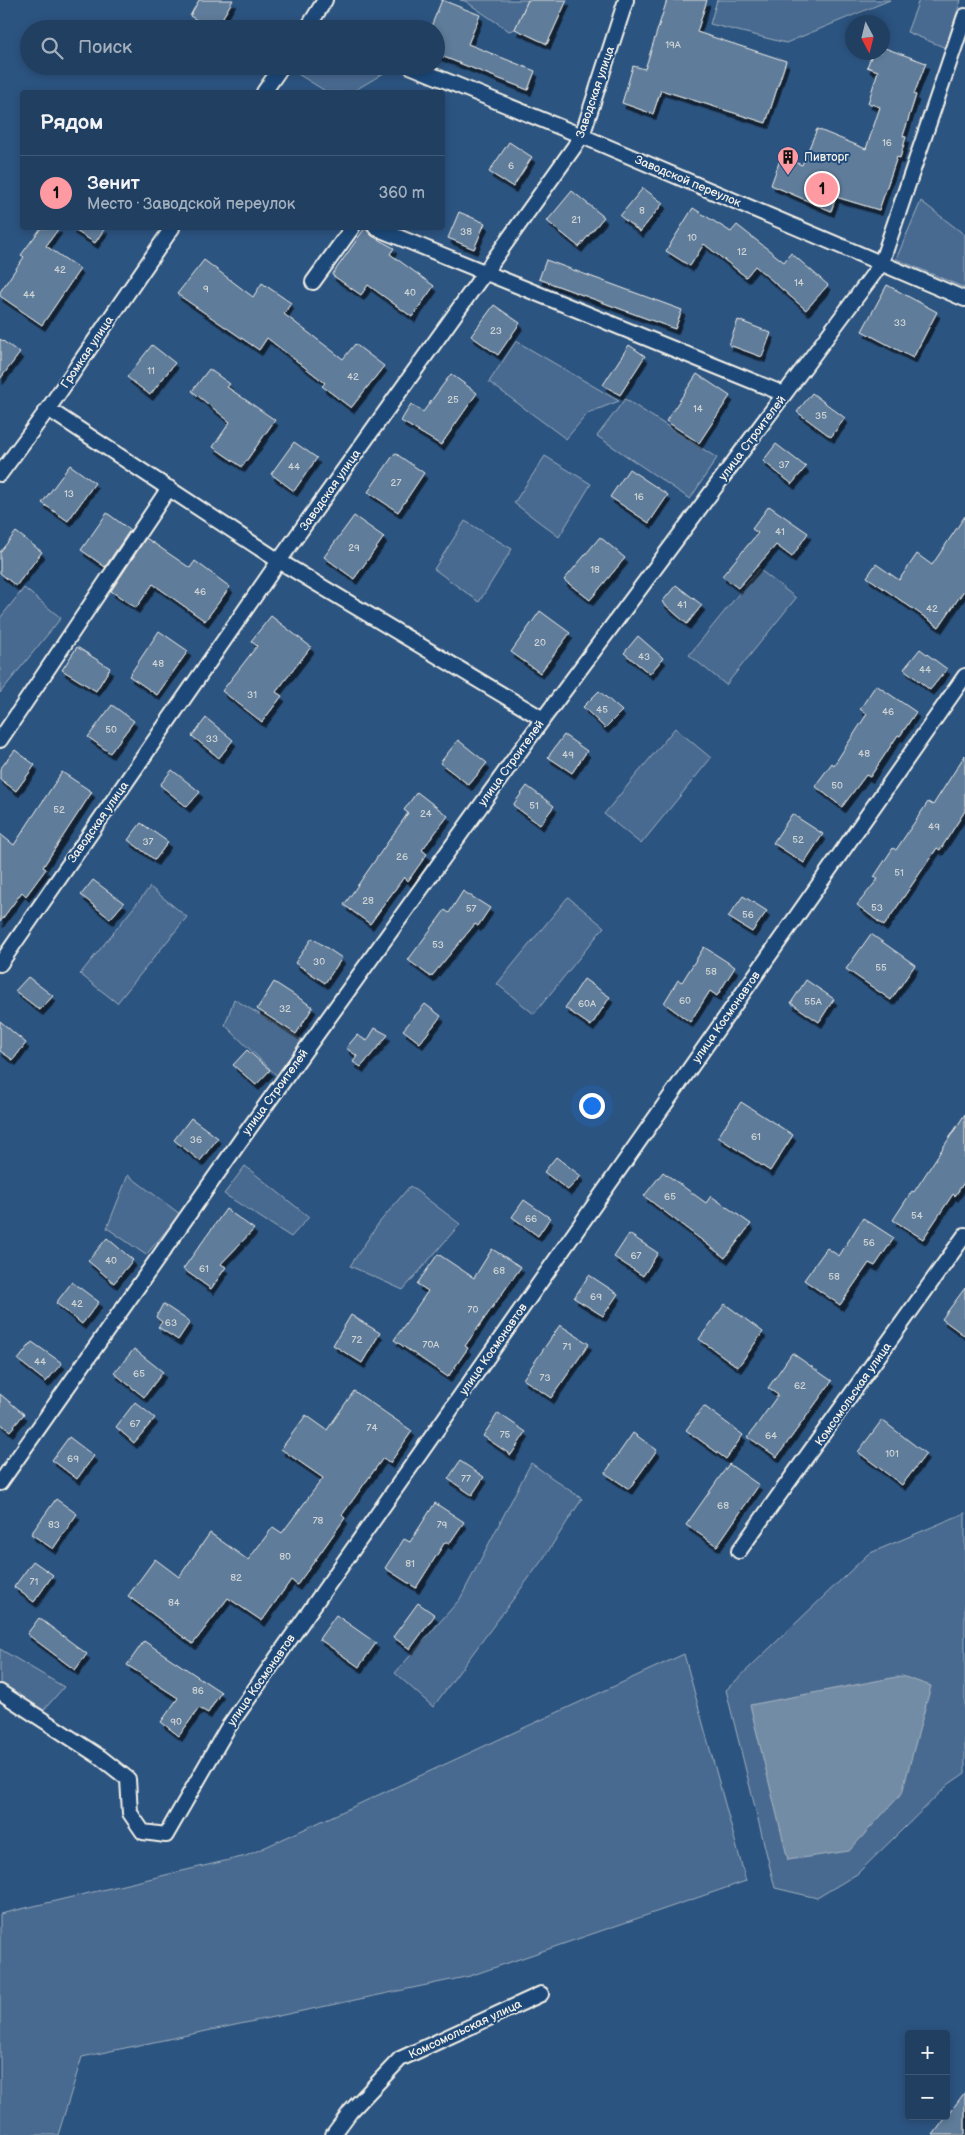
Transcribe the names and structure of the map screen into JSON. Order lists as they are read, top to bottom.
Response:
{
  "streets": {
    "street": [
      "Заводская улица",
      "Заводской переулок",
      "Громкая улица",
      "улица Строителей",
      "улица Космонавтов",
      "Комсомольская улица"
    ]
  },
  "crossings": [
    ["Заводская улица", "Заводской переулок"],
    ["Заводской переулок", "улица Строителей"]
  ],
  "places": {
    "building": ["Пивторг"]
  },
  "house_numbers": [
    "19А",
    "16",
    "6",
    "8",
    "21",
    "38",
    "10",
    "12",
    "42",
    "14",
    "9",
    "40",
    "44",
    "33",
    "23",
    "11",
    "42",
    "25",
    "14",
    "35",
    "37",
    "44",
    "27",
    "13",
    "16",
    "41",
    "29",
    "18",
    "46",
    "41",
    "42",
    "20",
    "43",
    "48",
    "44",
    "31",
    "45",
    "46",
    "50",
    "33",
    "48",
    "49",
    "50",
    "51",
    "52",
    "24",
    "49",
    "52",
    "37",
    "26",
    "51",
    "28",
    "53",
    "57",
    "56",
    "53",
    "30",
    "55",
    "58",
    "60",
    "55А",
    "60А",
    "32",
    "61",
    "36",
    "65",
    "54",
    "66",
    "56",
    "67",
    "40",
    "61",
    "68",
    "58",
    "69",
    "42",
    "70",
    "63",
    "72",
    "70А",
    "71",
    "44",
    "65",
    "73",
    "62",
    "67",
    "74",
    "75",
    "64",
    "101",
    "69",
    "77",
    "68",
    "78",
    "83",
    "79",
    "80",
    "81",
    "82",
    "71",
    "84",
    "86",
    "90"
  ],
  "north": "bottom",
  "page": {
    "search": "Поиск",
    "heading": "Рядом",
    "list": [
      {
        "mark": "1",
        "name": "Зенит",
        "note": "Место · Заводской переулок",
        "value": "360 m"
      }
    ],
    "pins": "1",
    "map_buttons": ["+", "−"]
  }
}
